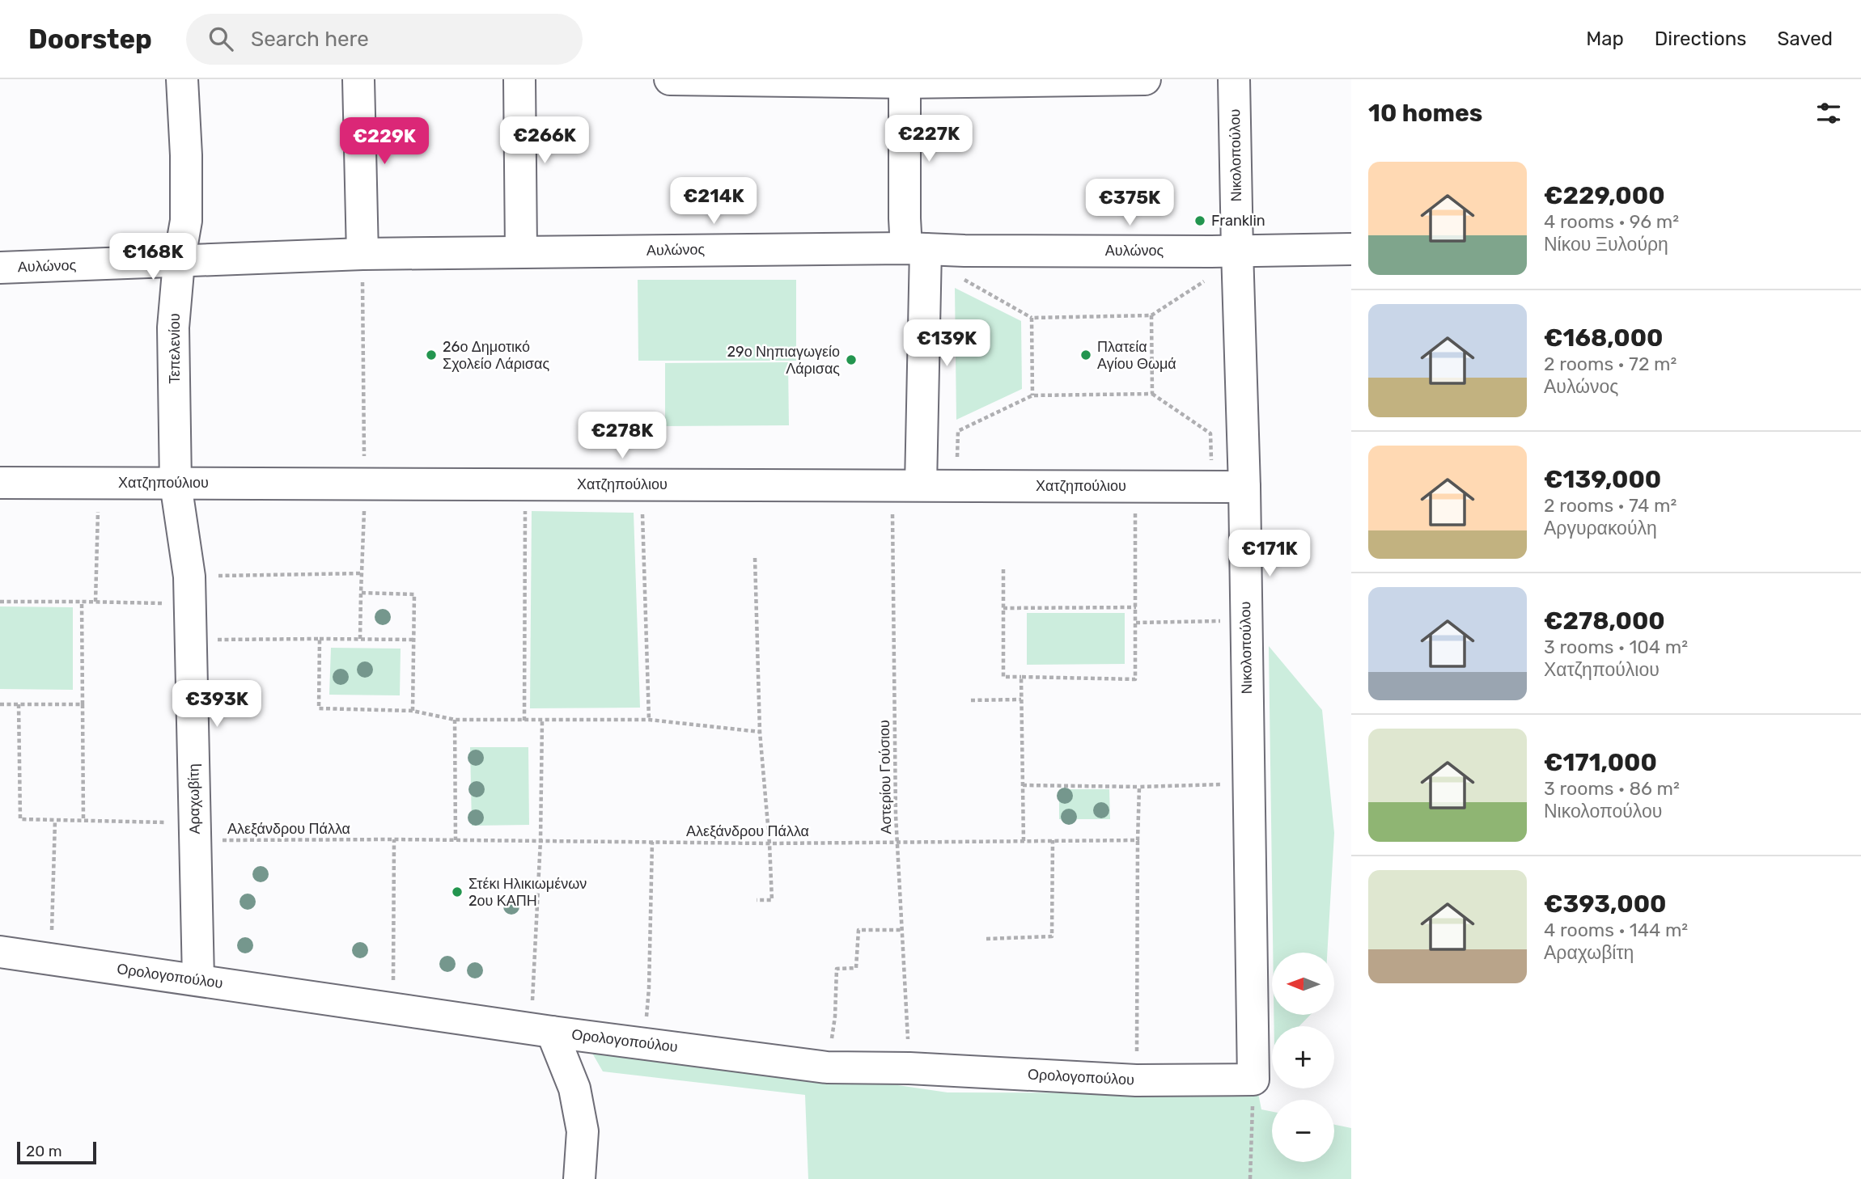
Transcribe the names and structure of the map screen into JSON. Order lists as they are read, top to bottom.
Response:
{
  "streets": {
    "street": [
      "Νικολοπούλου",
      "Αυλώνος",
      "Τεπελενίου",
      "Χατζηπούλιου",
      "Αραχωβίτη",
      "Ορολογοπούλου"
    ],
    "path": ["Αστερίου Γούσιου", "Αλεξάνδρου Πάλλα"]
  },
  "crossings": [
    ["Νικολοπούλου", "Αυλώνος"],
    ["Νικολοπούλου", "Χατζηπούλιου"],
    ["Νικολοπούλου", "Ορολογοπούλου"],
    ["Αυλώνος", "Τεπελενίου"],
    ["Τεπελενίου", "Χατζηπούλιου"],
    ["Τεπελενίου", "Αραχωβίτη"],
    ["Χατζηπούλιου", "Αστερίου Γούσιου"],
    ["Χατζηπούλιου", "Αραχωβίτη"],
    ["Αστερίου Γούσιου", "Αλεξάνδρου Πάλλα"],
    ["Αστερίου Γούσιου", "Ορολογοπούλου"],
    ["Αραχωβίτη", "Αλεξάνδρου Πάλλα"],
    ["Αραχωβίτη", "Ορολογοπούλου"]
  ],
  "places": [
    "Franklin",
    "26ο Δημοτικό Σχολείο Λάρισας",
    "Πλατεία Αγίου Θωμά",
    "29ο Νηπιαγωγείο Λάρισας",
    "Στέκι Ηλικιωμένων 2ου ΚΑΠΗ"
  ],
  "scale_bar": "20 m",
  "north": "left",
  "page": {
    "header": "Doorstep",
    "search": "Search here",
    "nav": ["Map", "Directions", "Saved"],
    "heading": "10 homes",
    "price": [
      "€227K",
      "€266K",
      "€229K",
      "€214K",
      "€375K",
      "€168K",
      "€139K",
      "€278K",
      "€171K",
      "€393K"
    ],
    "list": [
      {
        "name": "€229,000",
        "note": "4 rooms · 96 m² · Νίκου Ξυλούρη"
      },
      {
        "name": "€168,000",
        "note": "2 rooms · 72 m² · Αυλώνος"
      },
      {
        "name": "€139,000",
        "note": "2 rooms · 74 m² · Αργυρακούλη"
      },
      {
        "name": "€278,000",
        "note": "3 rooms · 104 m² · Χατζηπούλιου"
      },
      {
        "name": "€171,000",
        "note": "3 rooms · 86 m² · Νικολοπούλου"
      },
      {
        "name": "€393,000",
        "note": "4 rooms · 144 m² · Αραχωβίτη"
      }
    ],
    "map_buttons": ["+", "−"],
    "scale": "20 m"
  }
}
